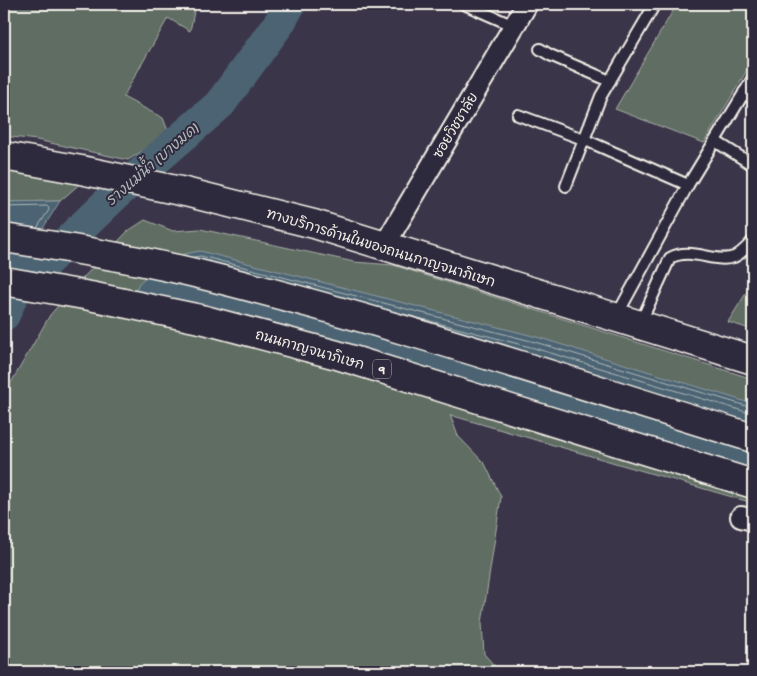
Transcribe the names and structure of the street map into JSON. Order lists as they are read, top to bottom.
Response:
{
  "streets": {
    "main road": ["ทางบริการด้านในของถนนกาญจนาภิเษก", "ถนนกาญจนาภิเษก", "9"],
    "street": ["ซอยวิชชาลัย"]
  },
  "crossings": [
    ["ซอยวิชชาลัย", "ทางบริการด้านในของถนนกาญจนาภิเษก"]
  ],
  "water": ["รางแม่น้ำ (บางมด)"]
}
